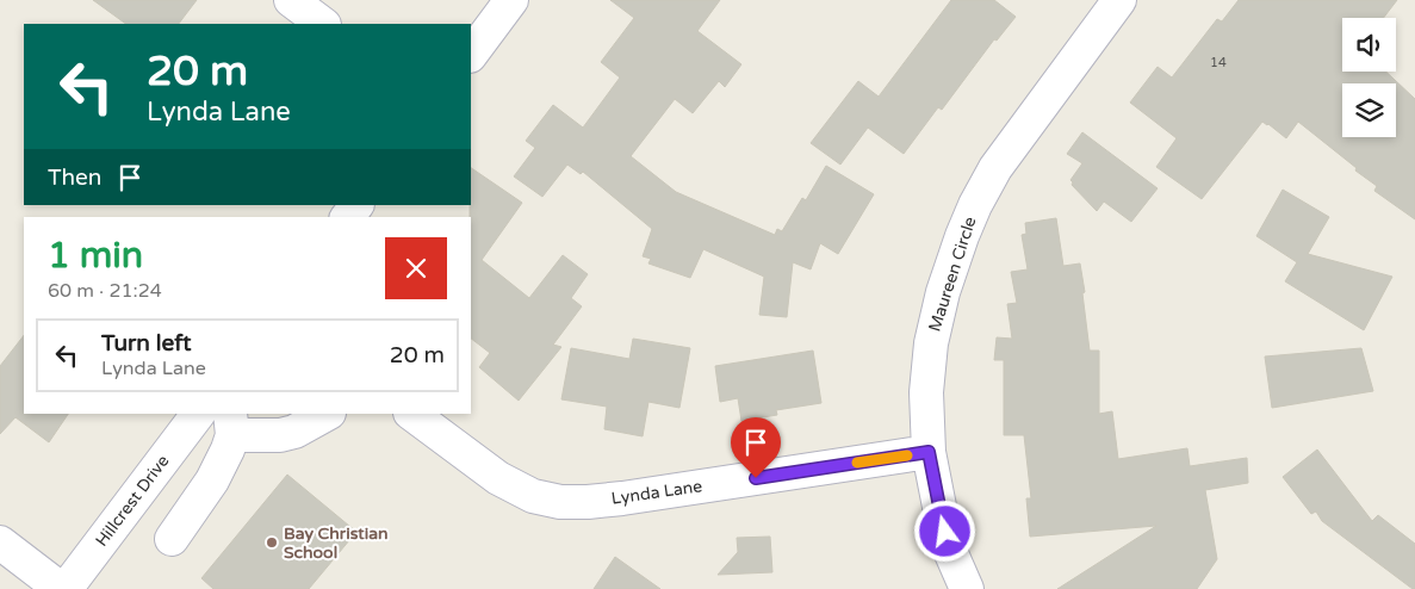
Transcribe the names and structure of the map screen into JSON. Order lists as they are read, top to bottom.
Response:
{
  "streets": {
    "street": ["Maureen Circle", "Lynda Lane", "Hillcrest Drive"]
  },
  "crossings": [
    ["Maureen Circle", "Lynda Lane"]
  ],
  "places": ["Bay Christian School"],
  "house_numbers": ["14"],
  "page": {
    "turn": ["20 m", "Lynda Lane"],
    "then": "Then",
    "heading": ["1 min", "60 m · 21:24"],
    "list": [
      {
        "name": "Turn left",
        "note": "Lynda Lane",
        "value": "20 m"
      }
    ]
  }
}
